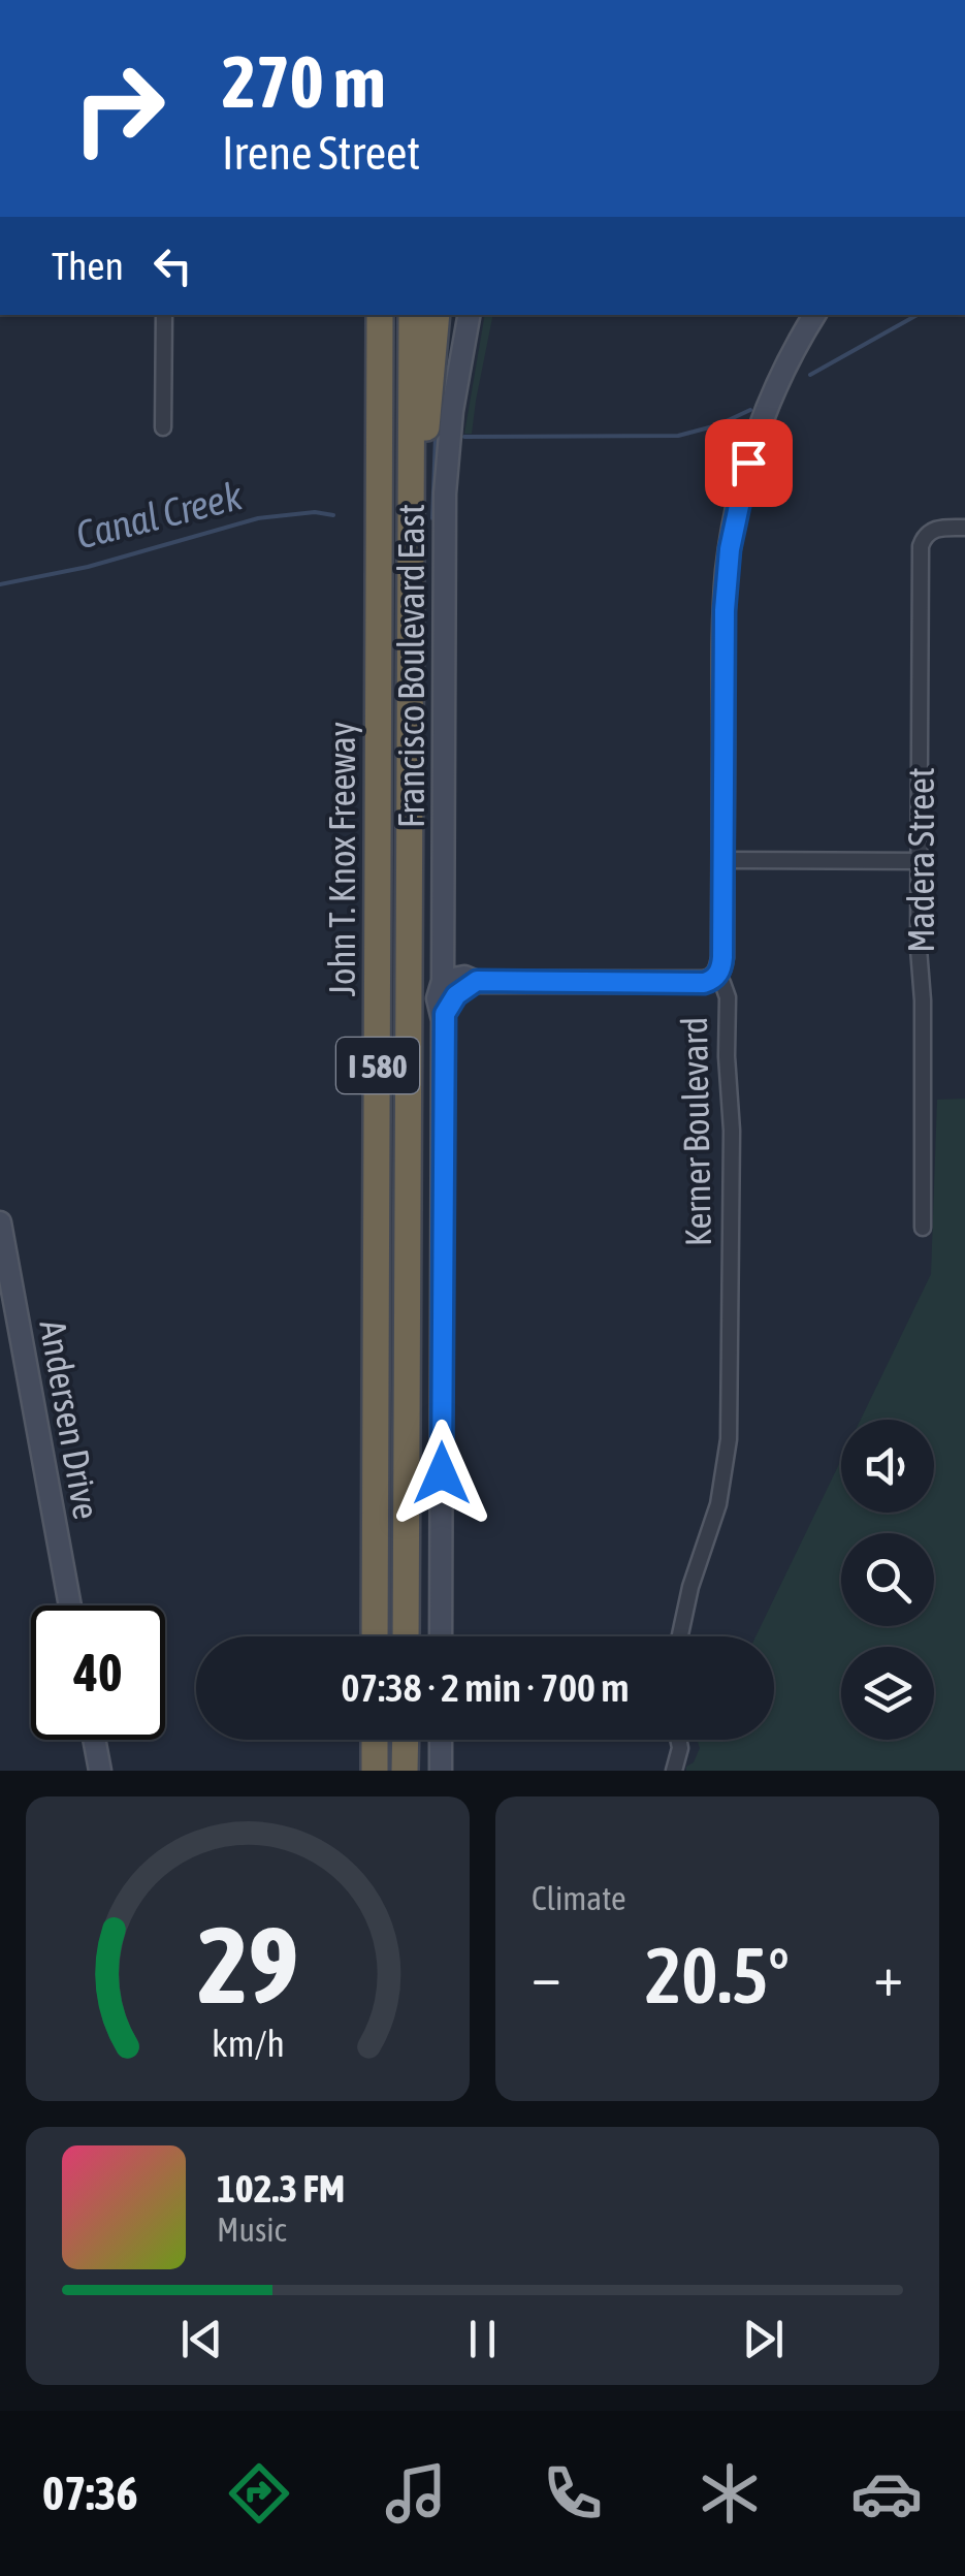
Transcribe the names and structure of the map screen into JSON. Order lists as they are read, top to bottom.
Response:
{
  "streets": {
    "highway": ["John T. Knox Freeway", "I 580"],
    "street": [
      "Francisco Boulevard East",
      "Madera Street",
      "Kerner Boulevard",
      "Andersen Drive"
    ]
  },
  "water": ["Canal Creek"],
  "page": {
    "turn": ["270 m", "Irene Street"],
    "then": "Then",
    "limit": "40",
    "trip": "07:38 · 2 min · 700 m",
    "tile": "Climate",
    "heat": ["−", "20.5°", "+"],
    "song": ["102.3 FM", "Music"],
    "tabs": "07:36",
    "gauge": ["29", "km/h"]
  }
}
